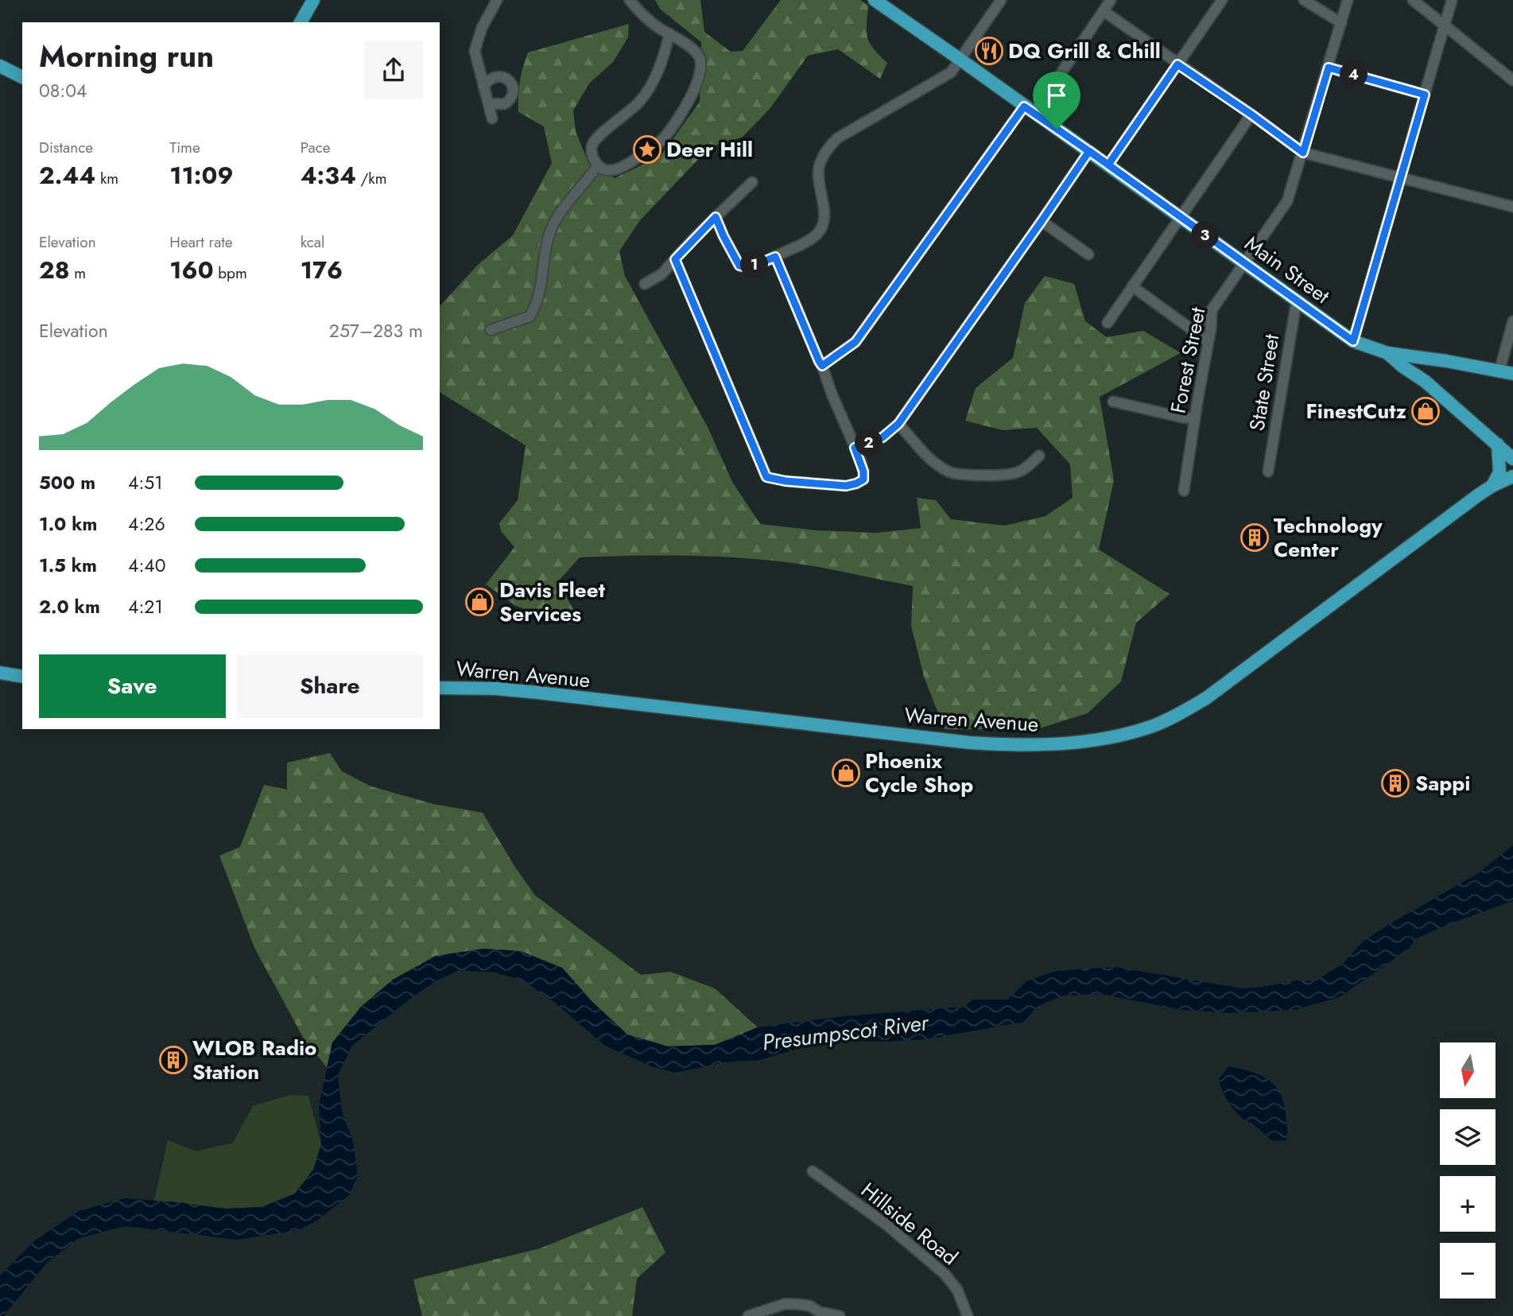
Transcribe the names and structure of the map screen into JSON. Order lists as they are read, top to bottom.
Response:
{
  "streets": {
    "main road": ["Main Street", "Warren Avenue"],
    "street": ["Forest Street", "State Street", "Hillside Road"]
  },
  "crossings": [
    ["Main Street", "Forest Street"],
    ["Main Street", "State Street"]
  ],
  "water": ["Presumpscot River"],
  "places": {
    "restaurant": ["DQ Grill & Chill"],
    "place": ["Deer Hill"],
    "shop": ["FinestCutz", "Davis Fleet Services", "Phoenix Cycle Shop"],
    "building": ["Technology Center", "Sappi", "WLOB Radio Station"]
  },
  "north": "bottom",
  "page": {
    "heading": ["Morning run", "08:04"],
    "pins": [
      "4",
      "3",
      "1",
      "2"
    ],
    "stats": [
      ["Distance", "2.44 km"],
      ["Time", "11:09"],
      ["Pace", "4:34 /km"],
      ["Elevation", "28 m"],
      ["Heart rate", "160 bpm"],
      ["kcal", "176"]
    ],
    "chart": ["Elevation", "257–283 m"],
    "list": [
      {
        "name": "500 m",
        "note": "4:51"
      },
      {
        "name": "1.0 km",
        "note": "4:26"
      },
      {
        "name": "1.5 km",
        "note": "4:40"
      },
      {
        "name": "2.0 km",
        "note": "4:21"
      }
    ],
    "buttons": ["Save", "Share"],
    "map_buttons": ["+", "−"]
  }
}
